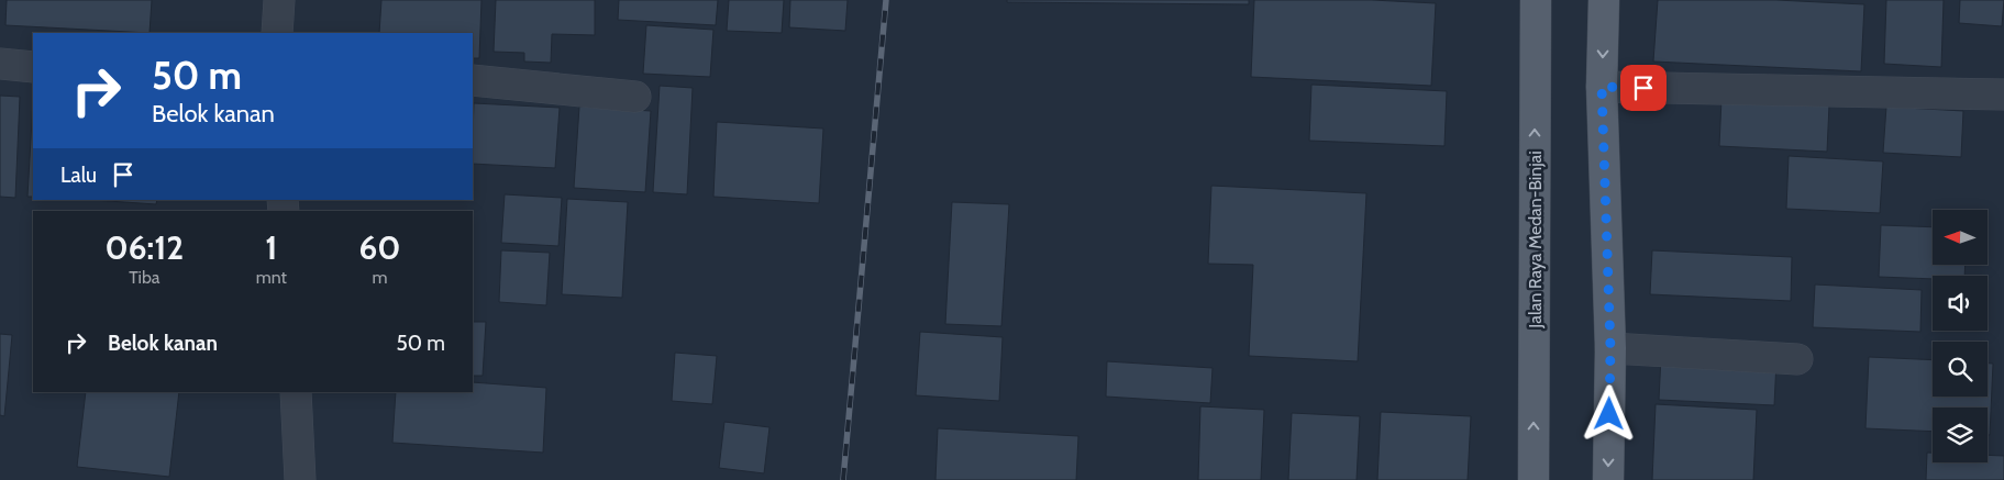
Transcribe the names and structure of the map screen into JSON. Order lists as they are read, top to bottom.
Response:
{
  "streets": {
    "main road": ["Jalan Raya Medan-Binjai"]
  },
  "north": "left",
  "page": {
    "turn": ["50 m", "Belok kanan"],
    "then": "Lalu",
    "eta": [
      "06:12",
      "Tiba",
      "1",
      "mnt",
      "60",
      "m"
    ],
    "list": [
      {
        "name": "Belok kanan",
        "value": "50 m"
      }
    ]
  }
}
